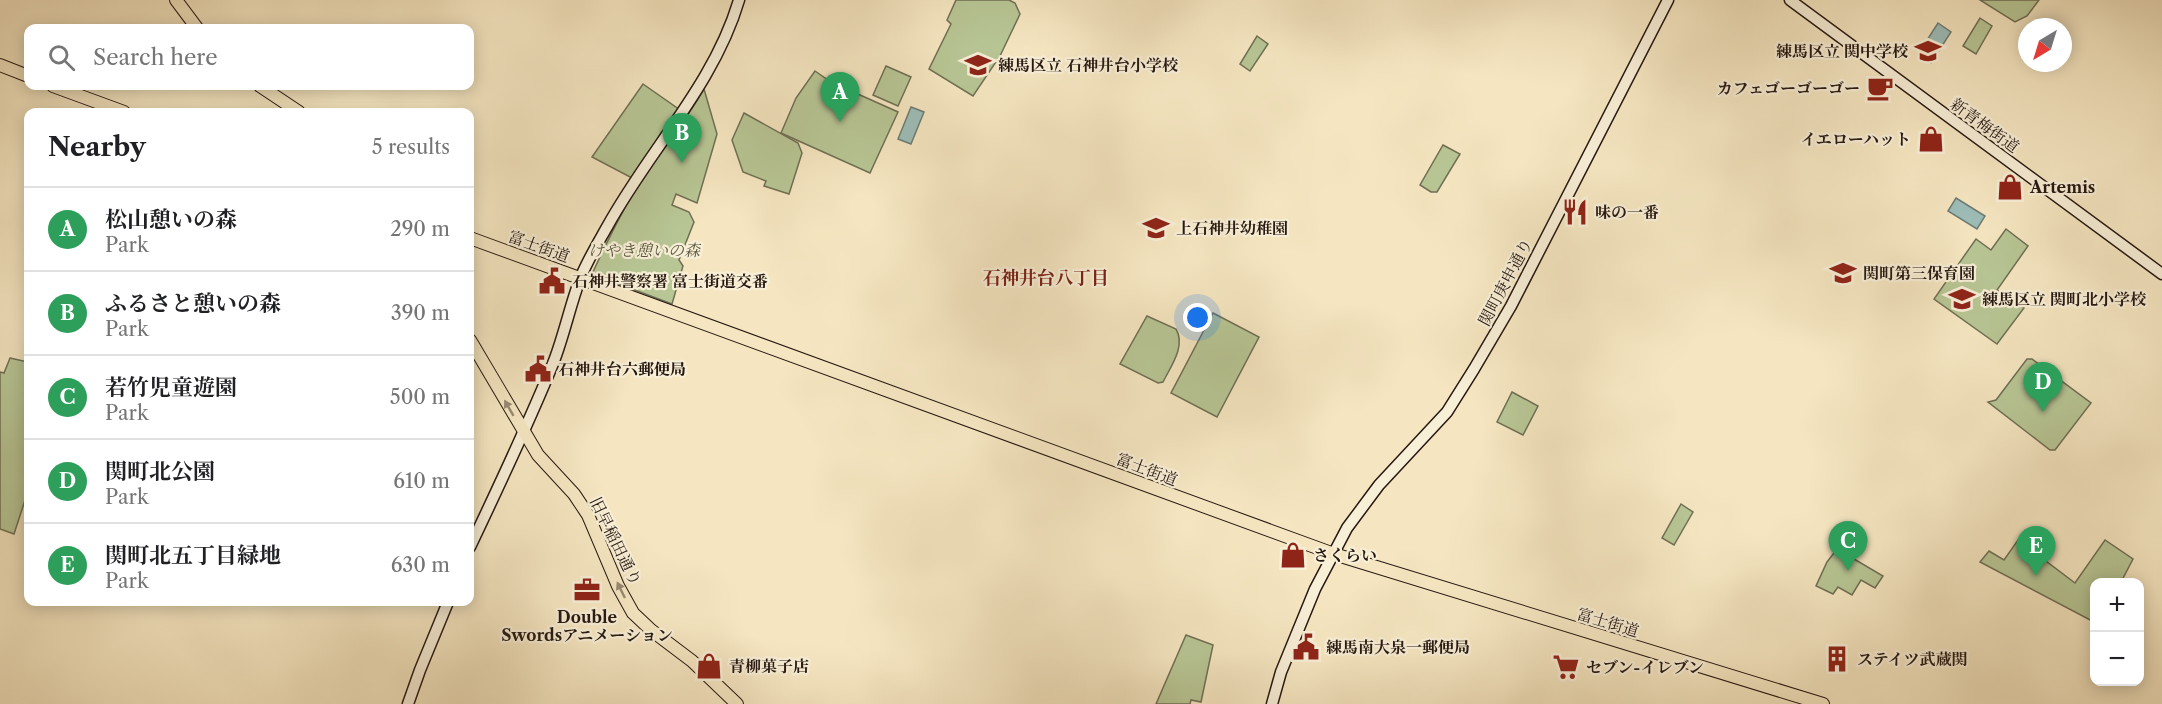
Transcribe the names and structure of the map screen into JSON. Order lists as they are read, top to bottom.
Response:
{
  "streets": {
    "main road": ["富士街道", "旧早稲田通り"],
    "street": ["新青梅街道", "関町庚申通り"]
  },
  "crossings": [
    ["富士街道", "関町庚申通り"]
  ],
  "one_way": ["旧早稲田通り"],
  "districts": ["石神井台八丁目"],
  "parks": ["けやき憩いの森"],
  "places": {
    "school or university": [
      "練馬区立 関中学校",
      "練馬区立 石神井台小学校",
      "上石神井幼稚園",
      "関町第三保育園",
      "練馬区立 関町北小学校"
    ],
    "cafe": ["カフェゴーゴーゴー"],
    "shop": [
      "イエローハット",
      "Artemis",
      "さくらい",
      "青柳菓子店"
    ],
    "restaurant": ["味の一番"],
    "public building": ["石神井警察署 富士街道交番", "石神井台六郵便局", "練馬南大泉一郵便局"],
    "office": ["Double Swordsアニメーション"],
    "building": ["ステイツ武蔵関"],
    "supermarket": ["セブン-イレブン"]
  },
  "north": "bottom left",
  "page": {
    "search": "Search here",
    "pins": [
      "A",
      "B",
      "D",
      "C",
      "E"
    ],
    "heading": ["Nearby", "5 results"],
    "list": [
      {
        "mark": "A",
        "name": "松山憩いの森",
        "note": "Park",
        "value": "290 m"
      },
      {
        "mark": "B",
        "name": "ふるさと憩いの森",
        "note": "Park",
        "value": "390 m"
      },
      {
        "mark": "C",
        "name": "若竹児童遊園",
        "note": "Park",
        "value": "500 m"
      },
      {
        "mark": "D",
        "name": "関町北公園",
        "note": "Park",
        "value": "610 m"
      },
      {
        "mark": "E",
        "name": "関町北五丁目緑地",
        "note": "Park",
        "value": "630 m"
      }
    ],
    "map_buttons": ["+", "−"]
  }
}
